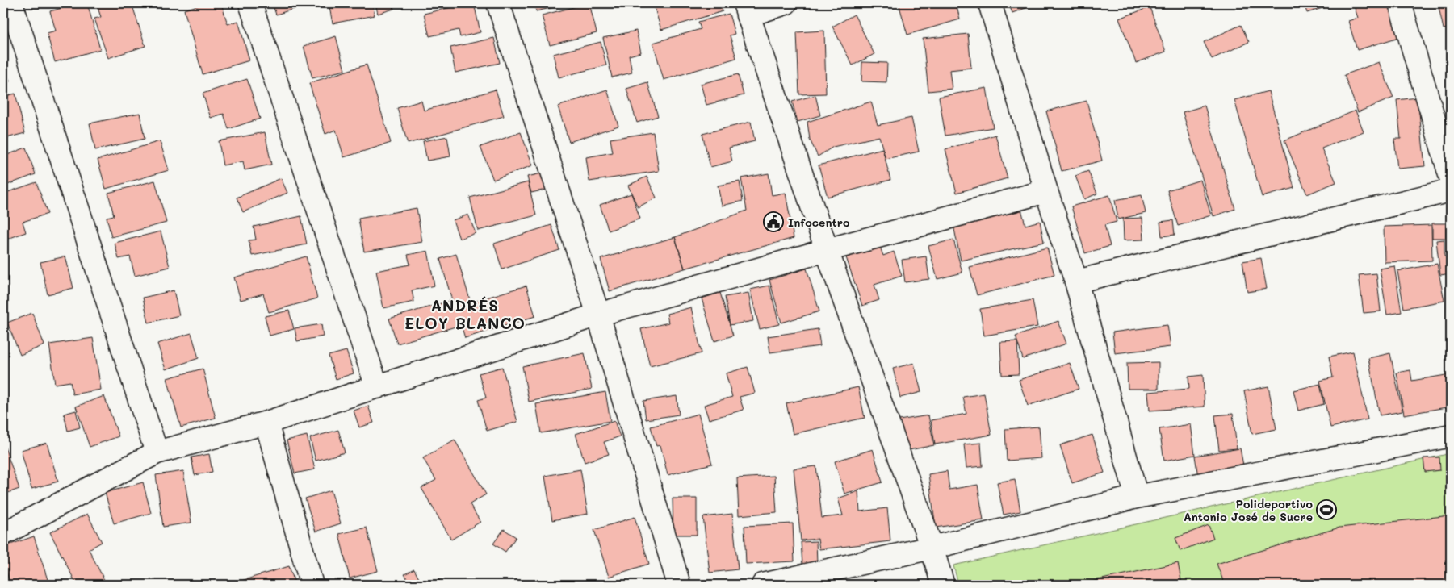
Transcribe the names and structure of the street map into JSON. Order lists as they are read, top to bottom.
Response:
{
  "districts": ["ANDRÉS ELOY BLANCO"],
  "places": {
    "public building": ["Infocentro"],
    "sports": ["Polideportivo Antonio José de Sucre"]
  }
}
